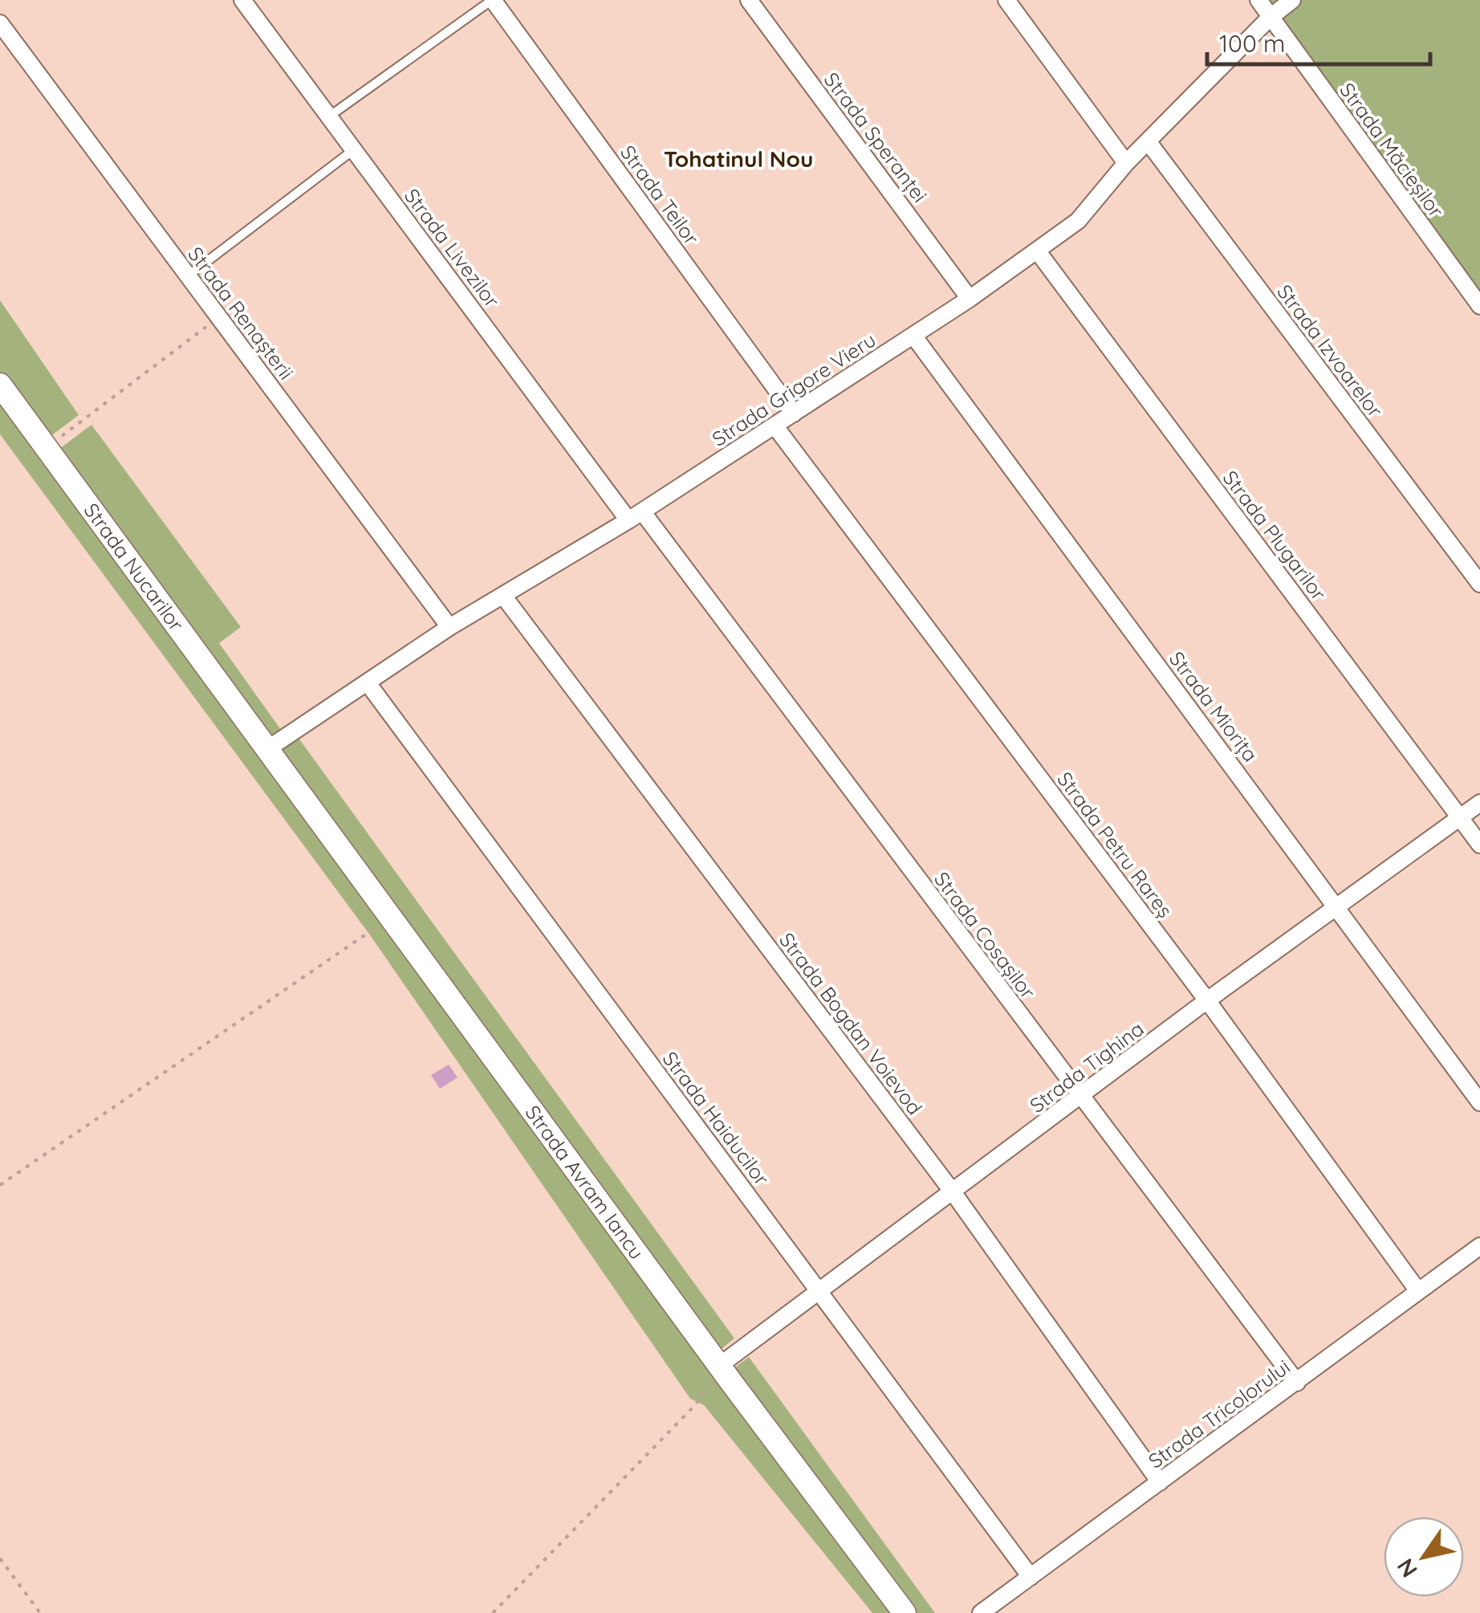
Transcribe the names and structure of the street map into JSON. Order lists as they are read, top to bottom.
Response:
{
  "streets": {
    "street": [
      "Strada Speranței",
      "Strada Măcieșilor",
      "Strada Teilor",
      "Strada Livezilor",
      "Strada Renașterii",
      "Strada Izvoarelor",
      "Strada Grigore Vieru",
      "Strada Plugarilor",
      "Strada Nucarilor",
      "Strada Miorița",
      "Strada Petru Rareș",
      "Strada Cosașilor",
      "Strada Bogdan Voievod",
      "Strada Tighina",
      "Strada Haiducilor",
      "Strada Avram Iancu",
      "Strada Tricolorului"
    ]
  },
  "crossings": [
    ["Strada Speranței", "Strada Grigore Vieru"],
    ["Strada Măcieșilor", "Strada Grigore Vieru"],
    ["Strada Teilor", "Strada Grigore Vieru"],
    ["Strada Livezilor", "Strada Grigore Vieru"],
    ["Strada Livezilor", "Strada Cosașilor"],
    ["Strada Renașterii", "Strada Grigore Vieru"],
    ["Strada Izvoarelor", "Strada Grigore Vieru"],
    ["Strada Grigore Vieru", "Strada Plugarilor"],
    ["Strada Grigore Vieru", "Strada Nucarilor"],
    ["Strada Grigore Vieru", "Strada Miorița"],
    ["Strada Grigore Vieru", "Strada Petru Rareș"],
    ["Strada Grigore Vieru", "Strada Cosașilor"],
    ["Strada Grigore Vieru", "Strada Bogdan Voievod"],
    ["Strada Grigore Vieru", "Strada Haiducilor"],
    ["Strada Grigore Vieru", "Strada Avram Iancu"],
    ["Strada Plugarilor", "Strada Tighina"],
    ["Strada Nucarilor", "Strada Avram Iancu"],
    ["Strada Miorița", "Strada Tighina"],
    ["Strada Petru Rareș", "Strada Tighina"],
    ["Strada Petru Rareș", "Strada Tricolorului"],
    ["Strada Cosașilor", "Strada Tighina"],
    ["Strada Cosașilor", "Strada Tricolorului"],
    ["Strada Bogdan Voievod", "Strada Tighina"],
    ["Strada Bogdan Voievod", "Strada Tricolorului"],
    ["Strada Tighina", "Strada Haiducilor"],
    ["Strada Tighina", "Strada Avram Iancu"],
    ["Strada Haiducilor", "Strada Tricolorului"]
  ],
  "districts": ["Tohatinul Nou"],
  "scale_bar": "100 m",
  "north": "bottom left"
}
